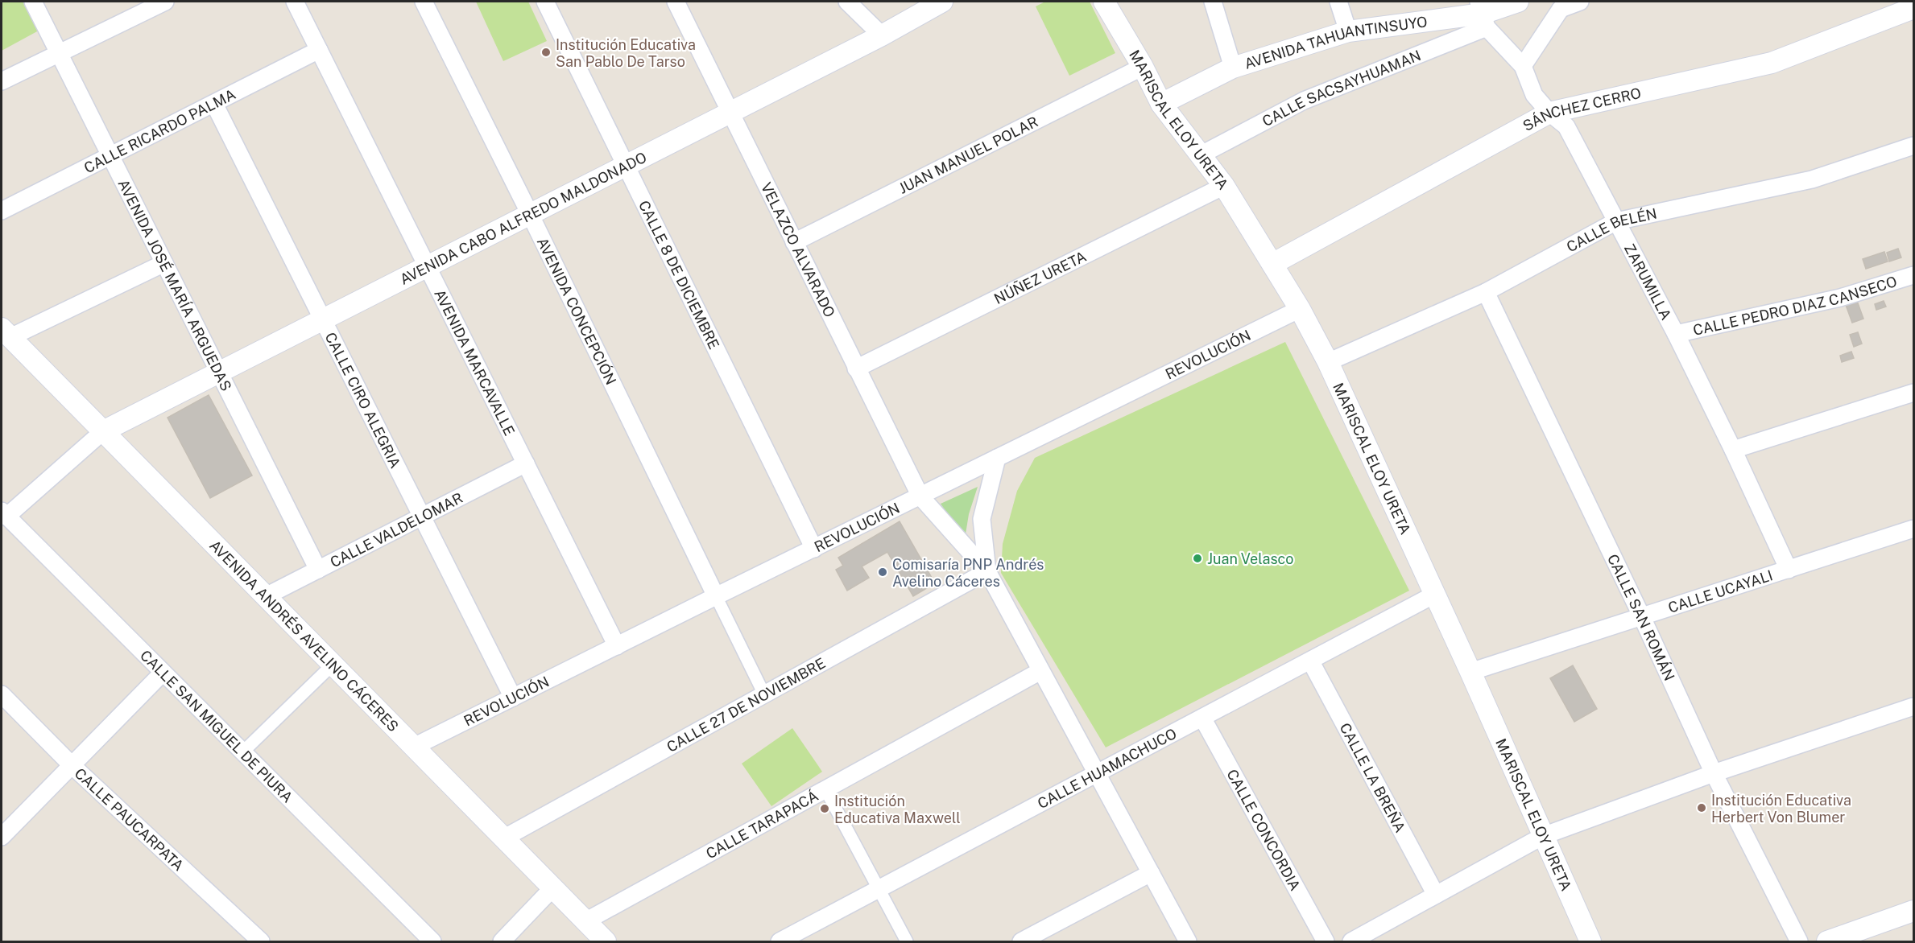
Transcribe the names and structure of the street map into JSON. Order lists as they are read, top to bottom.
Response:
{
  "streets": {
    "street": [
      "AVENIDA TAHUANTINSUYO",
      "CALLE SACSAYHUAMAN",
      "SÁNCHEZ CERRO",
      "MARISCAL ELOY URETA",
      "CALLE RICARDO PALMA",
      "JUAN MANUEL POLAR",
      "AVENIDA CABO ALFREDO MALDONADO",
      "CALLE BELÉN",
      "VELAZCO ALVARADO",
      "CALLE 8 DE DICIEMBRE",
      "NÚÑEZ URETA",
      "ZARUMILLA",
      "AVENIDA JOSÉ MARÍA ARGUEDAS",
      "CALLE PEDRO DIAZ CANSECO",
      "AVENIDA CONCEPCIÓN",
      "REVOLUCIÓN",
      "AVENIDA MARCAVALLE",
      "CALLE CIRO ALEGRIA",
      "CALLE VALDELOMAR",
      "CALLE UCAYALI",
      "CALLE SAN ROMÁN",
      "AVENIDA ANDRÉS AVELINO CÁCERES",
      "CALLE 27 DE NOVIEMBRE",
      "CALLE SAN MIGUEL DE PIURA",
      "CALLE HUAMACHUCO",
      "CALLE LA BREÑA",
      "CALLE PAUCARPATA",
      "CALLE TARAPACÁ",
      "CALLE CONCORDIA"
    ]
  },
  "crossings": [
    ["AVENIDA TAHUANTINSUYO", "CALLE SACSAYHUAMAN"],
    ["AVENIDA TAHUANTINSUYO", "MARISCAL ELOY URETA"],
    ["AVENIDA TAHUANTINSUYO", "ZARUMILLA"],
    ["CALLE SACSAYHUAMAN", "MARISCAL ELOY URETA"],
    ["CALLE SACSAYHUAMAN", "ZARUMILLA"],
    ["SÁNCHEZ CERRO", "MARISCAL ELOY URETA"],
    ["SÁNCHEZ CERRO", "ZARUMILLA"],
    ["MARISCAL ELOY URETA", "JUAN MANUEL POLAR"],
    ["MARISCAL ELOY URETA", "CALLE BELÉN"],
    ["MARISCAL ELOY URETA", "NÚÑEZ URETA"],
    ["MARISCAL ELOY URETA", "REVOLUCIÓN"],
    ["MARISCAL ELOY URETA", "CALLE UCAYALI"],
    ["MARISCAL ELOY URETA", "CALLE HUAMACHUCO"],
    ["CALLE RICARDO PALMA", "AVENIDA JOSÉ MARÍA ARGUEDAS"],
    ["CALLE RICARDO PALMA", "AVENIDA MARCAVALLE"],
    ["CALLE RICARDO PALMA", "CALLE CIRO ALEGRIA"],
    ["JUAN MANUEL POLAR", "VELAZCO ALVARADO"],
    ["AVENIDA CABO ALFREDO MALDONADO", "VELAZCO ALVARADO"],
    ["AVENIDA CABO ALFREDO MALDONADO", "CALLE 8 DE DICIEMBRE"],
    ["AVENIDA CABO ALFREDO MALDONADO", "AVENIDA JOSÉ MARÍA ARGUEDAS"],
    ["AVENIDA CABO ALFREDO MALDONADO", "AVENIDA CONCEPCIÓN"],
    ["AVENIDA CABO ALFREDO MALDONADO", "AVENIDA MARCAVALLE"],
    ["AVENIDA CABO ALFREDO MALDONADO", "CALLE CIRO ALEGRIA"],
    ["AVENIDA CABO ALFREDO MALDONADO", "AVENIDA ANDRÉS AVELINO CÁCERES"],
    ["CALLE BELÉN", "ZARUMILLA"],
    ["CALLE BELÉN", "CALLE SAN ROMÁN"],
    ["VELAZCO ALVARADO", "NÚÑEZ URETA"],
    ["VELAZCO ALVARADO", "REVOLUCIÓN"],
    ["VELAZCO ALVARADO", "CALLE 27 DE NOVIEMBRE"],
    ["CALLE 8 DE DICIEMBRE", "REVOLUCIÓN"],
    ["ZARUMILLA", "CALLE PEDRO DIAZ CANSECO"],
    ["ZARUMILLA", "CALLE UCAYALI"],
    ["AVENIDA JOSÉ MARÍA ARGUEDAS", "CALLE VALDELOMAR"],
    ["AVENIDA CONCEPCIÓN", "REVOLUCIÓN"],
    ["REVOLUCIÓN", "AVENIDA MARCAVALLE"],
    ["REVOLUCIÓN", "CALLE CIRO ALEGRIA"],
    ["REVOLUCIÓN", "AVENIDA ANDRÉS AVELINO CÁCERES"],
    ["AVENIDA MARCAVALLE", "CALLE VALDELOMAR"],
    ["CALLE CIRO ALEGRIA", "CALLE VALDELOMAR"],
    ["CALLE VALDELOMAR", "AVENIDA ANDRÉS AVELINO CÁCERES"],
    ["CALLE UCAYALI", "CALLE SAN ROMÁN"],
    ["AVENIDA ANDRÉS AVELINO CÁCERES", "CALLE 27 DE NOVIEMBRE"],
    ["AVENIDA ANDRÉS AVELINO CÁCERES", "CALLE TARAPACÁ"],
    ["CALLE HUAMACHUCO", "CALLE LA BREÑA"],
    ["CALLE HUAMACHUCO", "CALLE CONCORDIA"]
  ],
  "places": [
    "Institución Educativa San Pablo De Tarso",
    "Juan Velasco",
    "Comisaría PNP Andrés Avelino Cáceres",
    "Institución Educativa Herbert Von Blumer",
    "Institución Educativa Maxwell"
  ]
}
